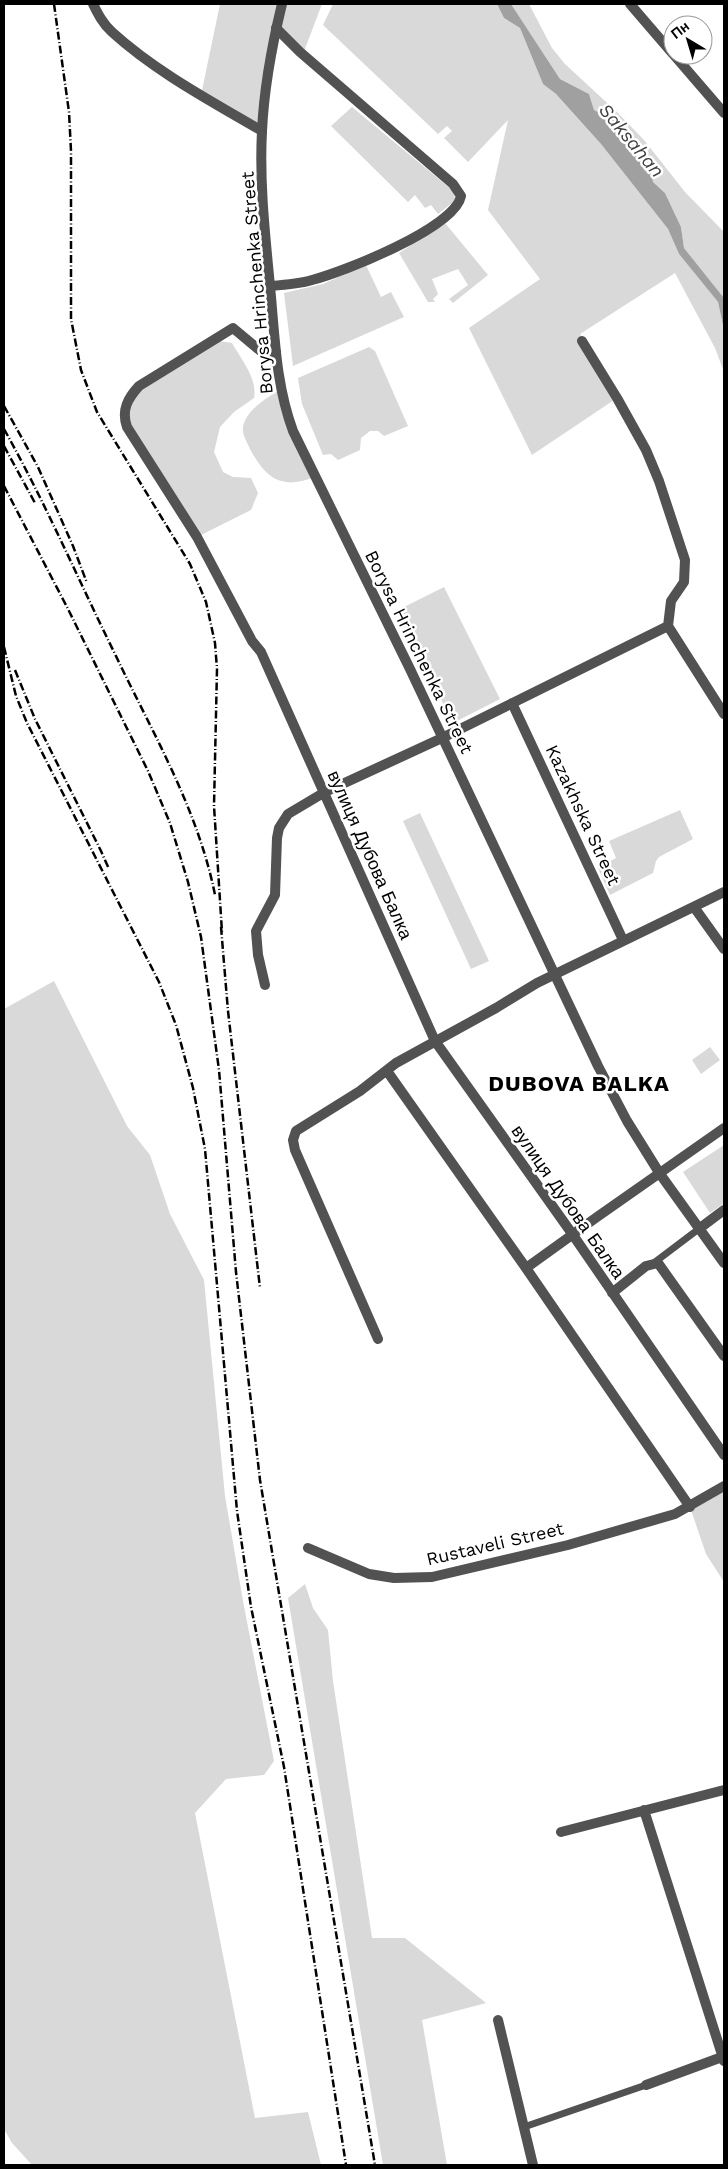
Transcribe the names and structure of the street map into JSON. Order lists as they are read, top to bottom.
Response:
{
  "streets": {
    "street": [
      "Borysa Hrinchenka Street",
      "Kazakhska Street",
      "вулиця Дубова Балка",
      "Rustaveli Street"
    ]
  },
  "crossings": [
    ["Borysa Hrinchenka Street", "вулиця Дубова Балка"]
  ],
  "districts": ["DUBOVA BALKA"],
  "water": ["Saksahan"],
  "north": "top left"
}
